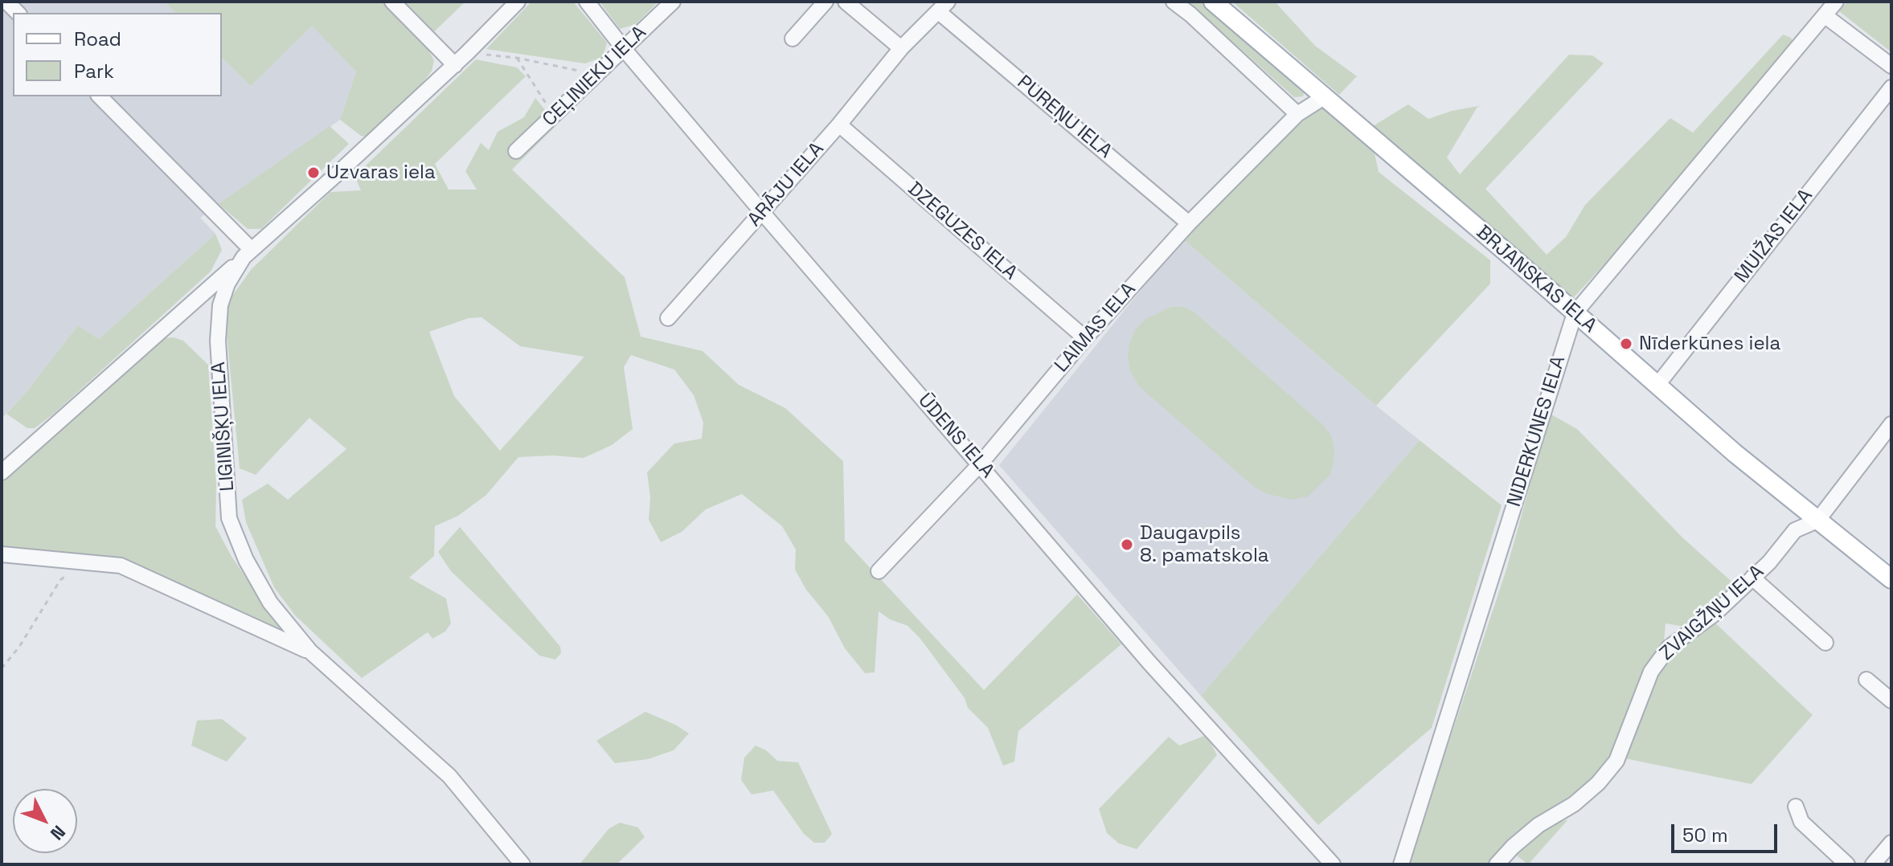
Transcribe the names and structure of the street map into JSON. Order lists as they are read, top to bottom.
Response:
{
  "streets": {
    "main road": ["BRJANSKAS IELA"],
    "street": [
      "CEĻINIEKU IELA",
      "PUREŅU IELA",
      "ARĀJU IELA",
      "DZEGUZES IELA",
      "MUIŽAS IELA",
      "LAIMAS IELA",
      "LIGINIŠĶU IELA",
      "NIDERKUNES IELA",
      "ŪDENS IELA",
      "ZVAIGŽŅU IELA"
    ]
  },
  "crossings": [
    ["CEĻINIEKU IELA", "ŪDENS IELA"],
    ["PUREŅU IELA", "ARĀJU IELA"],
    ["PUREŅU IELA", "LAIMAS IELA"],
    ["ARĀJU IELA", "DZEGUZES IELA"],
    ["ARĀJU IELA", "ŪDENS IELA"],
    ["DZEGUZES IELA", "LAIMAS IELA"],
    ["MUIŽAS IELA", "BRJANSKAS IELA"],
    ["BRJANSKAS IELA", "LAIMAS IELA"],
    ["BRJANSKAS IELA", "NIDERKUNES IELA"],
    ["BRJANSKAS IELA", "ZVAIGŽŅU IELA"],
    ["LAIMAS IELA", "ŪDENS IELA"]
  ],
  "places": ["Uzvaras iela", "Nīderkūnes iela", "Daugavpils 8. pamatskola"],
  "legend": ["Road", "Park"],
  "scale_bar": "50 m",
  "north": "bottom right"
}
